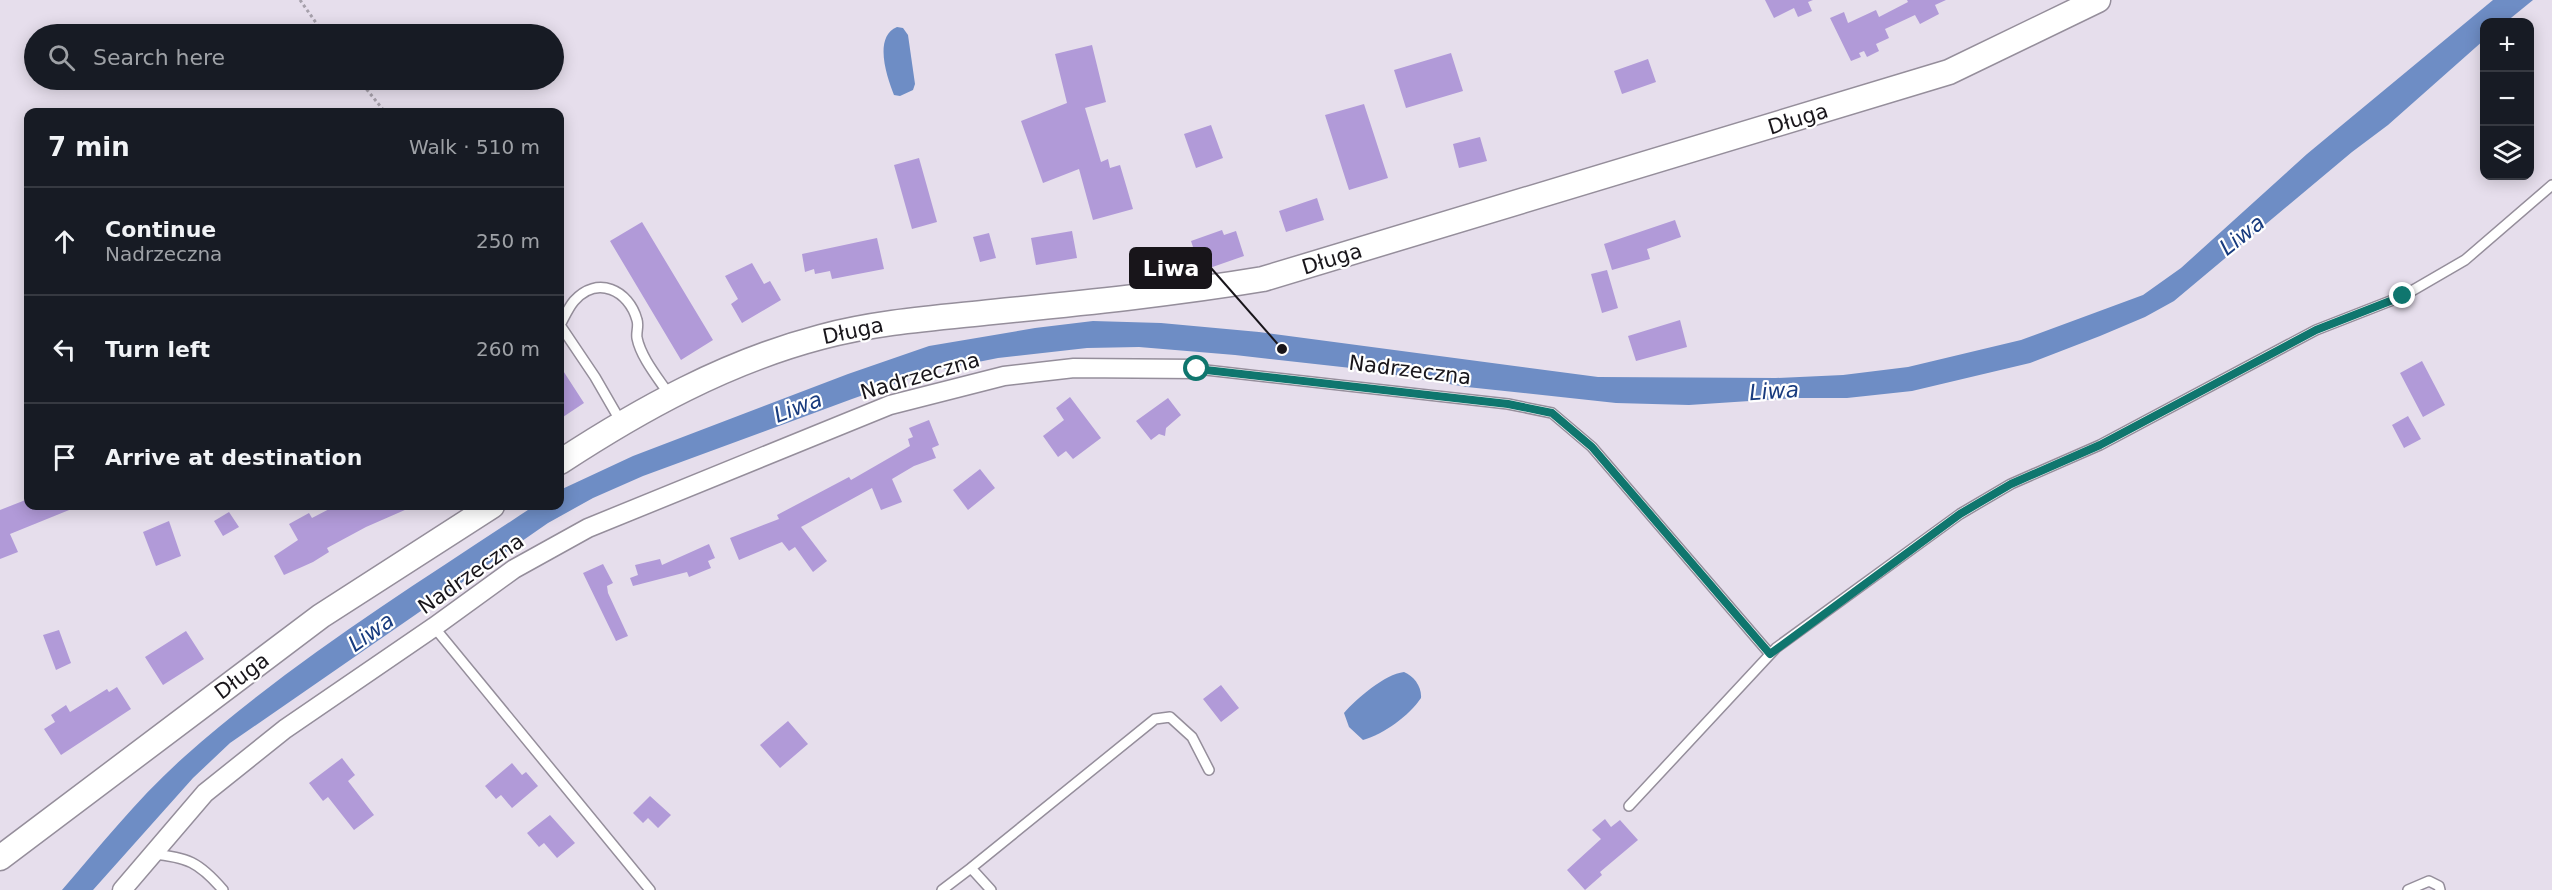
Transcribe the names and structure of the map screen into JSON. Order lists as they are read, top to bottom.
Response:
{
  "streets": {
    "street": ["Długa", "Nadrzeczna"]
  },
  "water": ["Liwa"],
  "places": ["Liwa"],
  "page": {
    "map_buttons": ["+", "−"],
    "search": "Search here",
    "heading": ["7 min", "Walk · 510 m"],
    "list": [
      ["Continue", "Nadrzeczna", "250 m"],
      ["Turn left", "260 m"],
      "Arrive at destination"
    ]
  }
}
